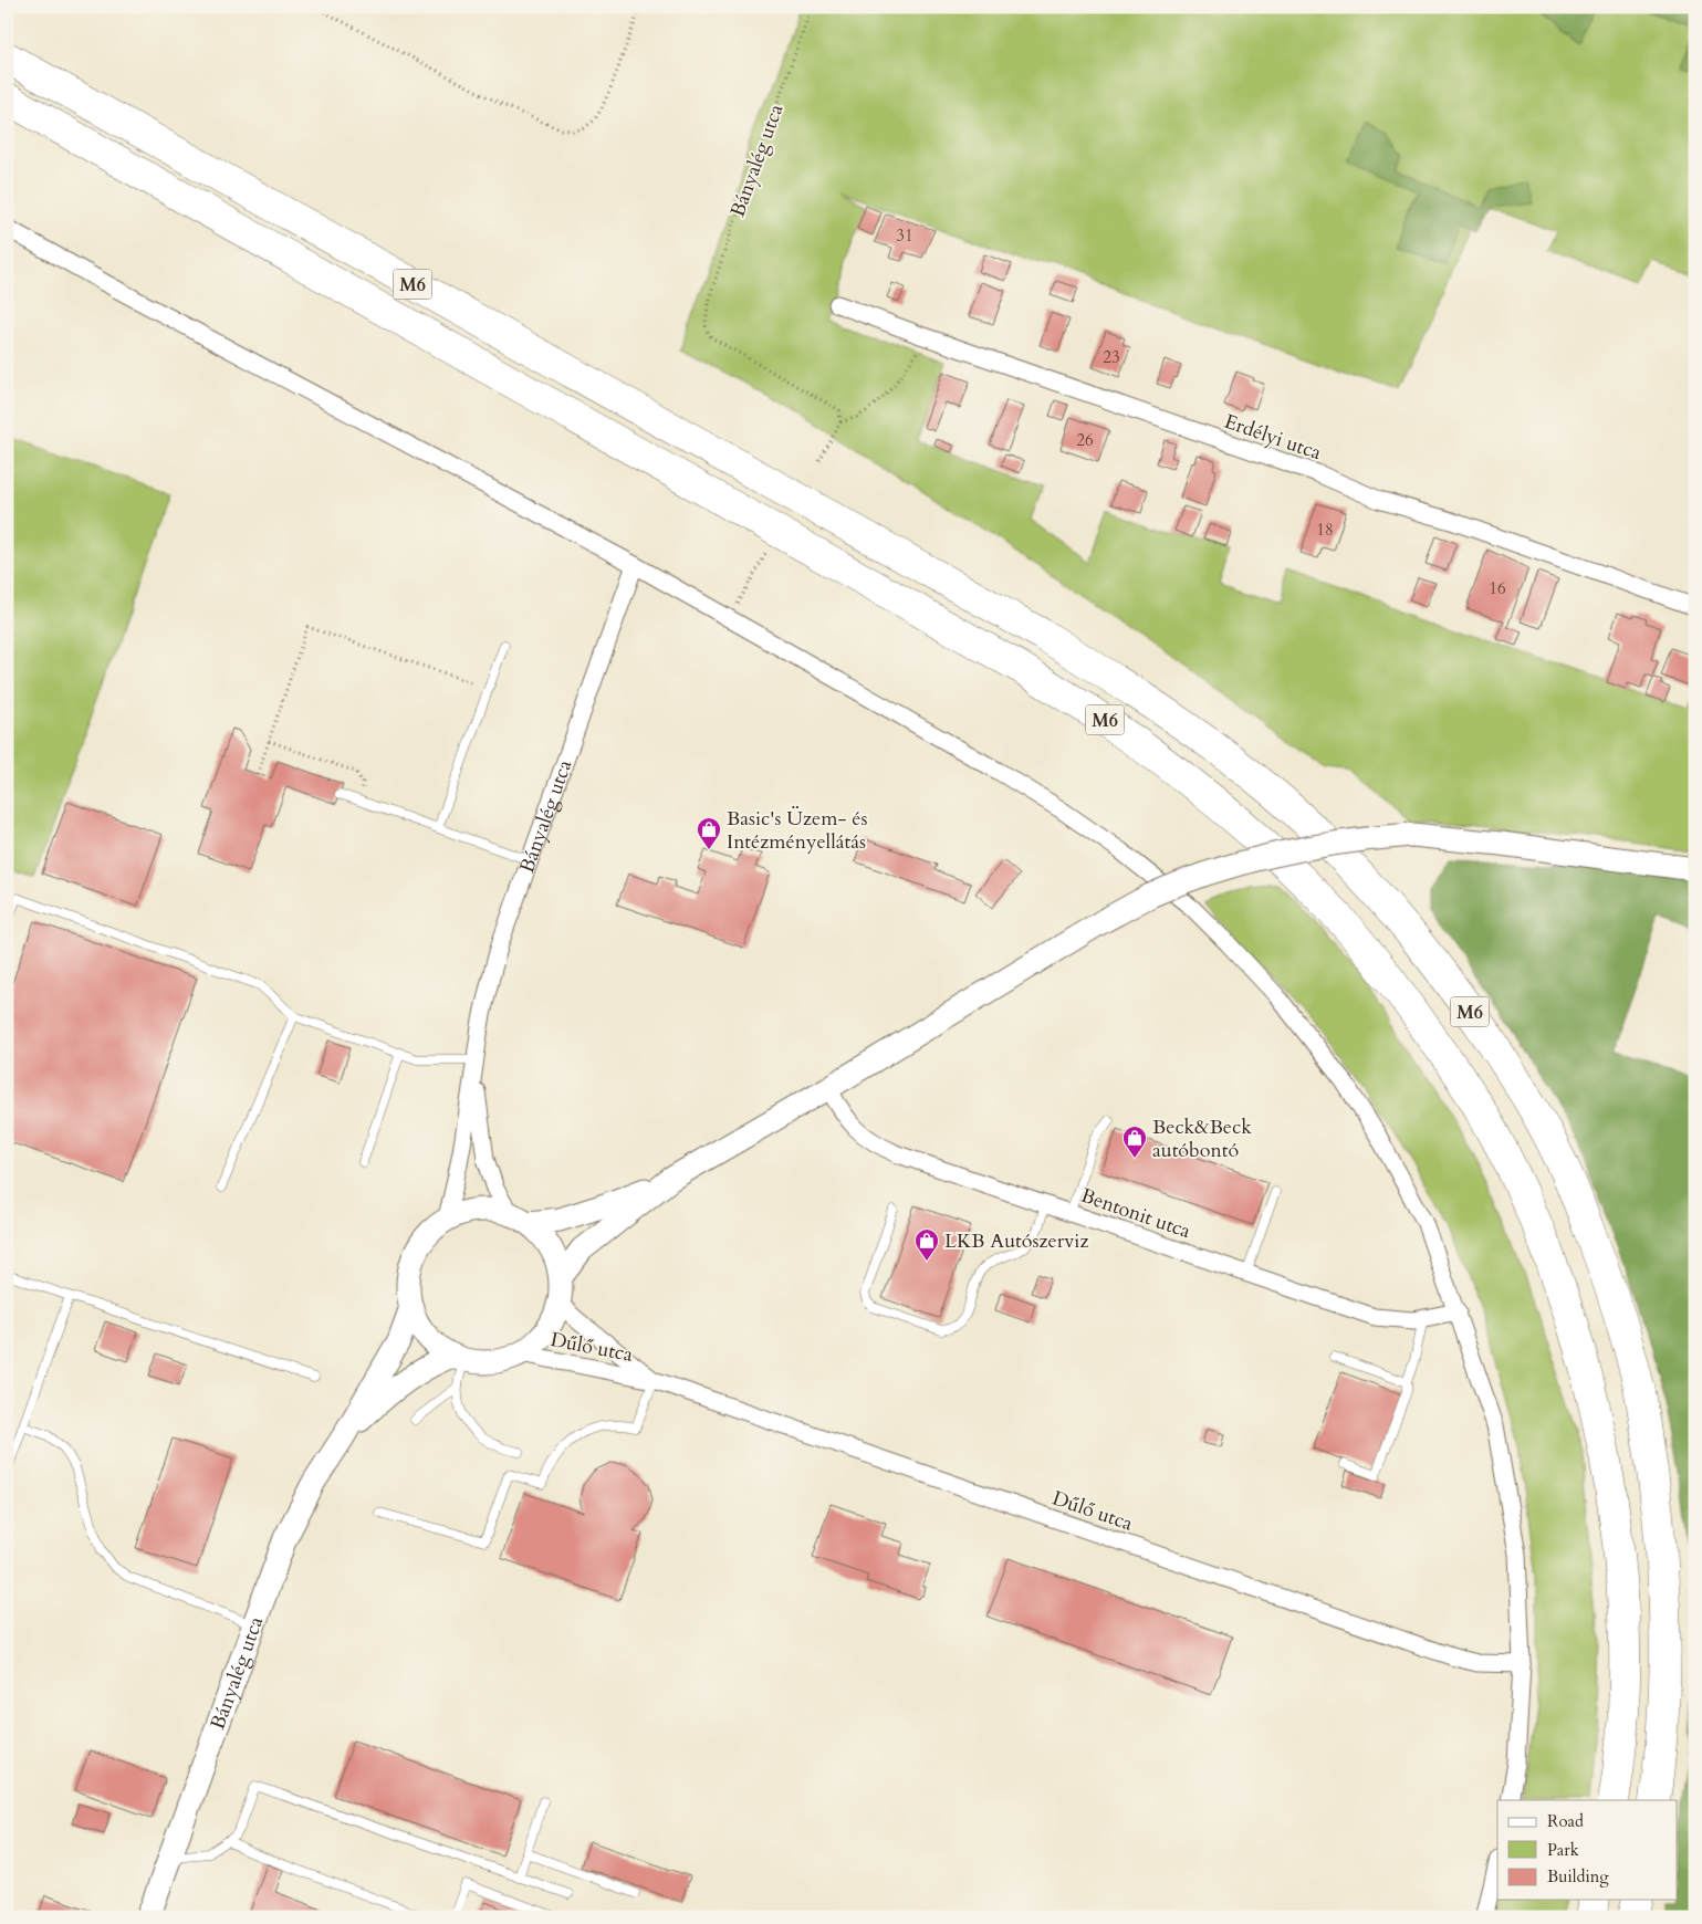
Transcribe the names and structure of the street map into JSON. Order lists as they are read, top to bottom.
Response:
{
  "streets": {
    "highway": ["M6"],
    "street": [
      "Bányalég utca",
      "Erdélyi utca",
      "Bentonit utca",
      "Dűlő utca"
    ]
  },
  "crossings": [
    ["Bányalég utca", "Dűlő utca"]
  ],
  "places": {
    "shop": ["Basic's Üzem- és Intézményellátás", "Beck&Beck autóbontó", "LKB Autószerviz"]
  },
  "house_numbers": [
    "31",
    "23",
    "26",
    "18",
    "16"
  ],
  "legend": ["Road", "Park", "Building"]
}
